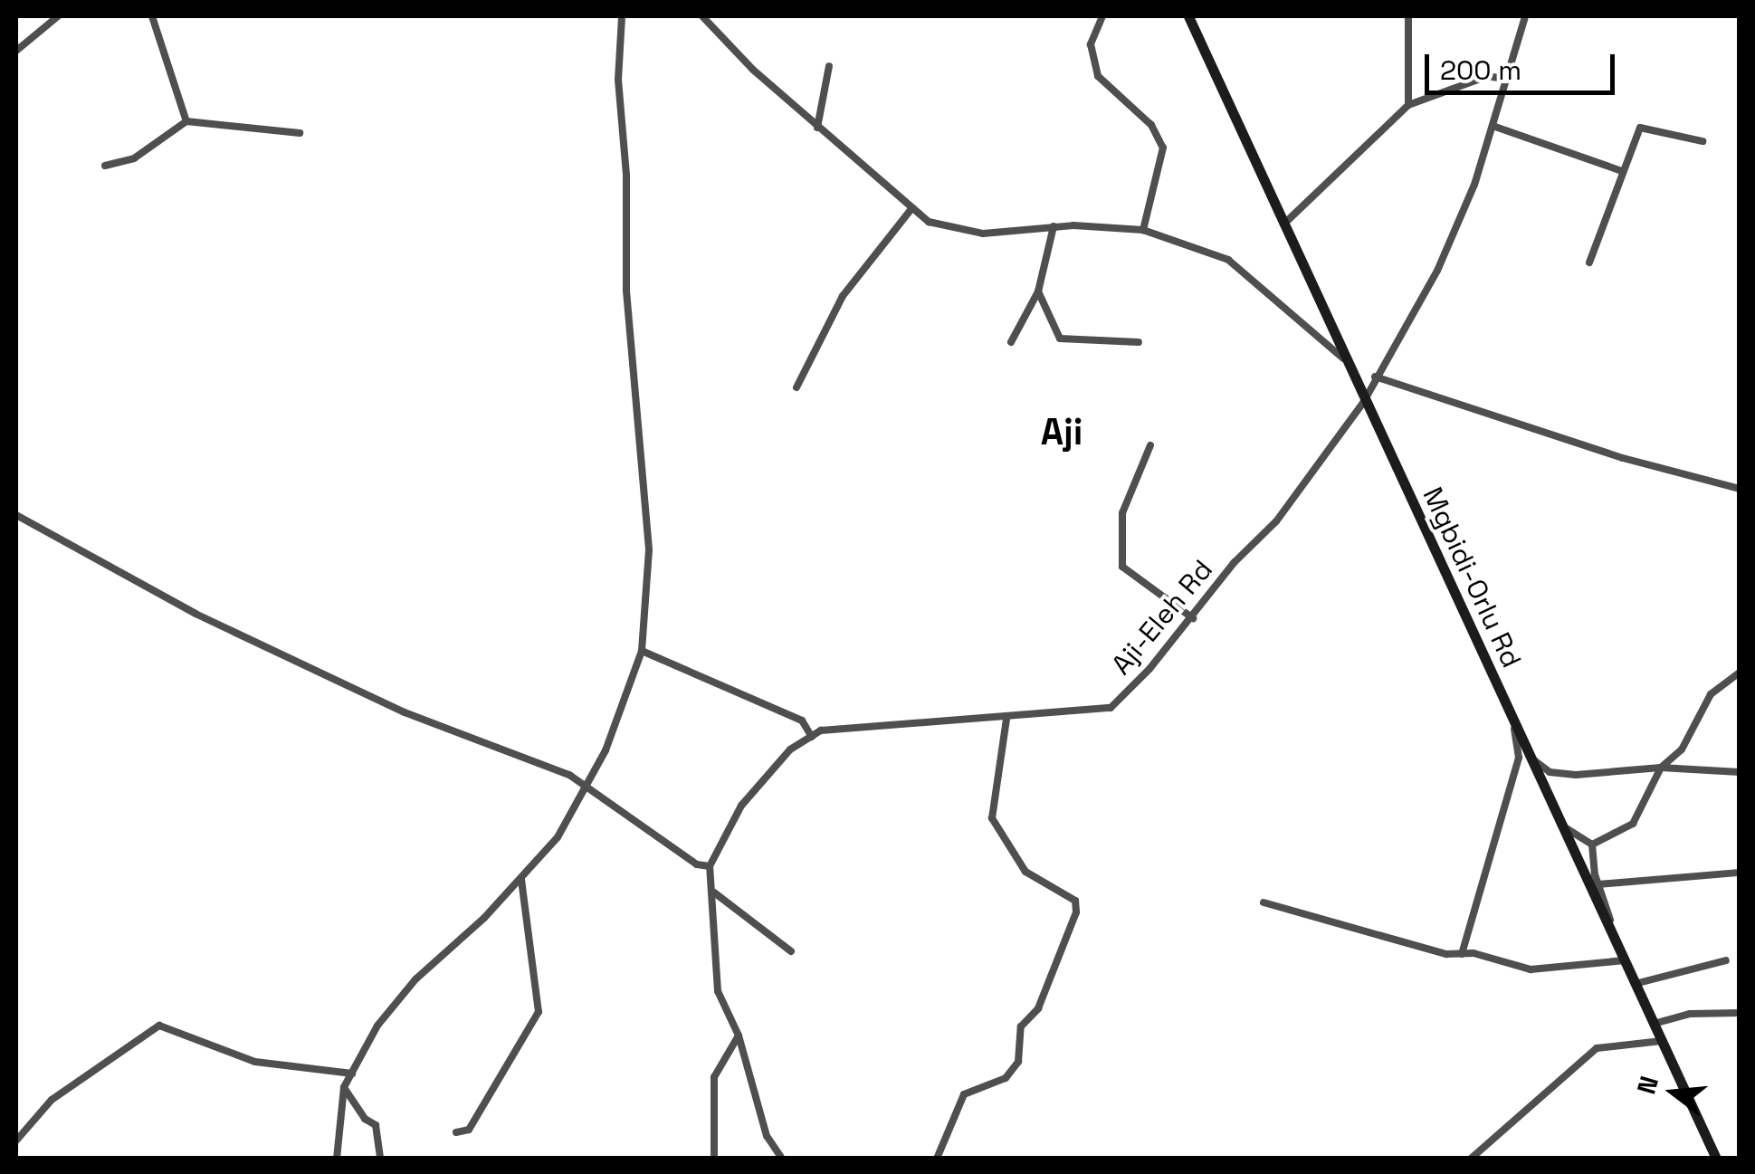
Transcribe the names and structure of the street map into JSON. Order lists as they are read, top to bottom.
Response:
{
  "streets": {
    "main road": ["Mgbidi-Orlu Rd"],
    "street": ["Aji-Eleh Rd"]
  },
  "crossings": [
    ["Mgbidi-Orlu Rd", "Aji-Eleh Rd"]
  ],
  "districts": ["Aji"],
  "scale_bar": "200 m",
  "north": "left"
}
